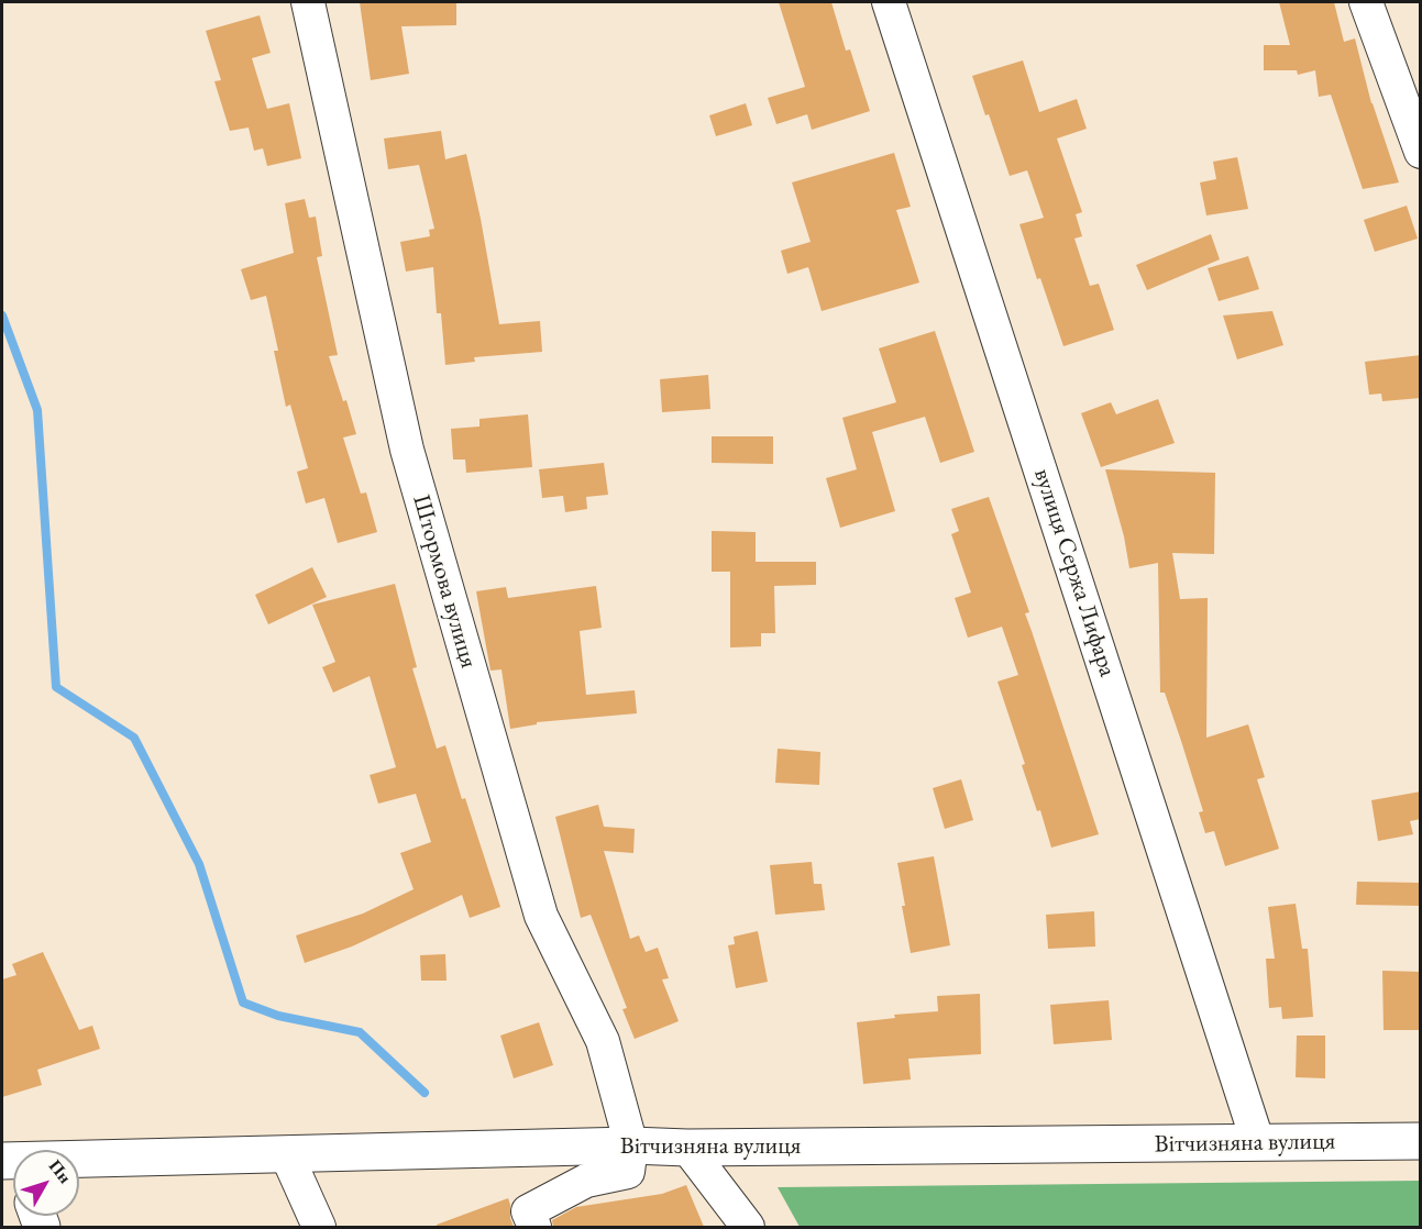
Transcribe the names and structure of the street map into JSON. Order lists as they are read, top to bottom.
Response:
{
  "streets": {
    "street": ["вулиця Сержа Лифара", "Штормова вулиця", "Вітчизняна вулиця"]
  },
  "crossings": [
    ["вулиця Сержа Лифара", "Вітчизняна вулиця"],
    ["Штормова вулиця", "Вітчизняна вулиця"]
  ],
  "north": "top right"
}
